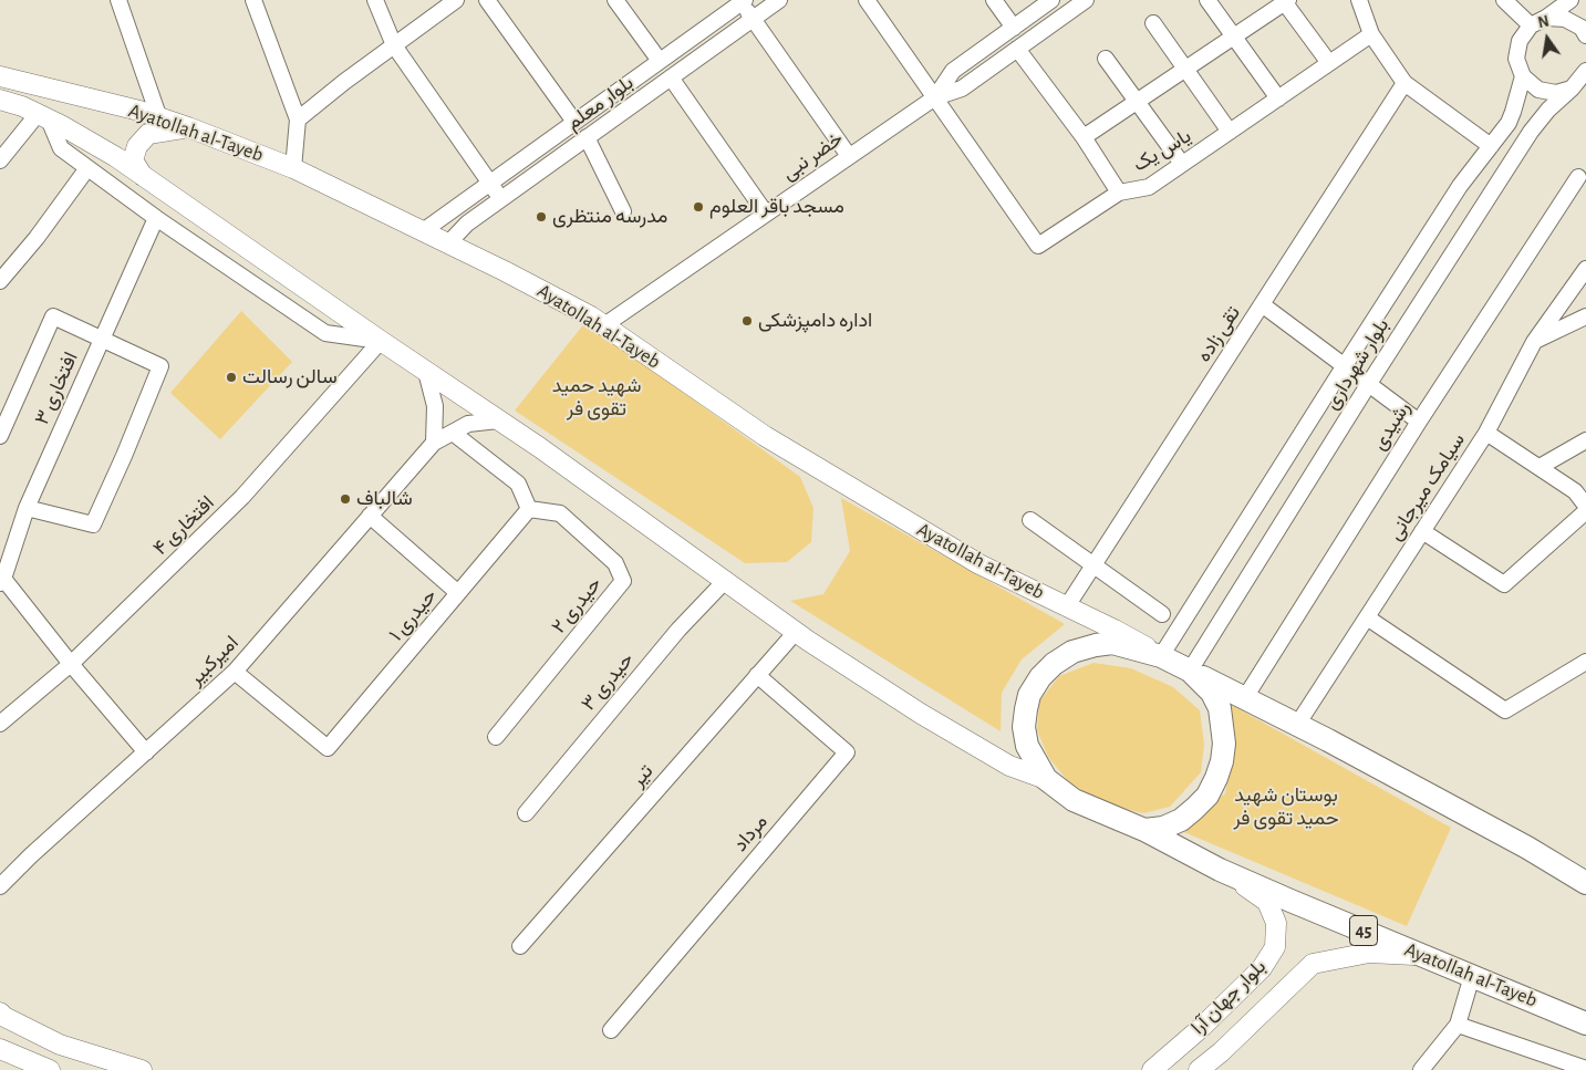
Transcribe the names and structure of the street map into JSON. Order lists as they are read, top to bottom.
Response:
{
  "streets": {
    "highway": ["Ayatollah al-Tayeb", "45"],
    "main road": ["بلوار جهان آرا"],
    "street": [
      "بلوار معلم",
      "یاس یک",
      "خضر نبی",
      "تقی زاده",
      "بلوار شهرداری",
      "افتخاری ۳",
      "رشیدی",
      "سیامک میرجانی",
      "افتخاری ۴",
      "حیدری ۲",
      "حیدری ۱",
      "امیرکبیر",
      "حیدری ۳",
      "تیر",
      "مرداد"
    ]
  },
  "crossings": [
    ["بلوار معلم", "Ayatollah al-Tayeb"],
    ["Ayatollah al-Tayeb", "خضر نبی"],
    ["Ayatollah al-Tayeb", "تقی زاده"],
    ["Ayatollah al-Tayeb", "بلوار شهرداری"],
    ["Ayatollah al-Tayeb", "بلوار جهان آرا"],
    ["یاس یک", "خضر نبی"],
    ["حیدری ۲", "حیدری ۱"],
    ["حیدری ۱", "امیرکبیر"],
    ["تیر", "مرداد"]
  ],
  "parks": ["شهید حمید تقوی فر", "بوستان شهید حمید تقوی فر"],
  "places": [
    "مسجد باقر العلوم",
    "مدرسه منتظری",
    "اداره دامپزشکی",
    "سالن رسالت",
    "شالباف"
  ],
  "north": "top"
}
